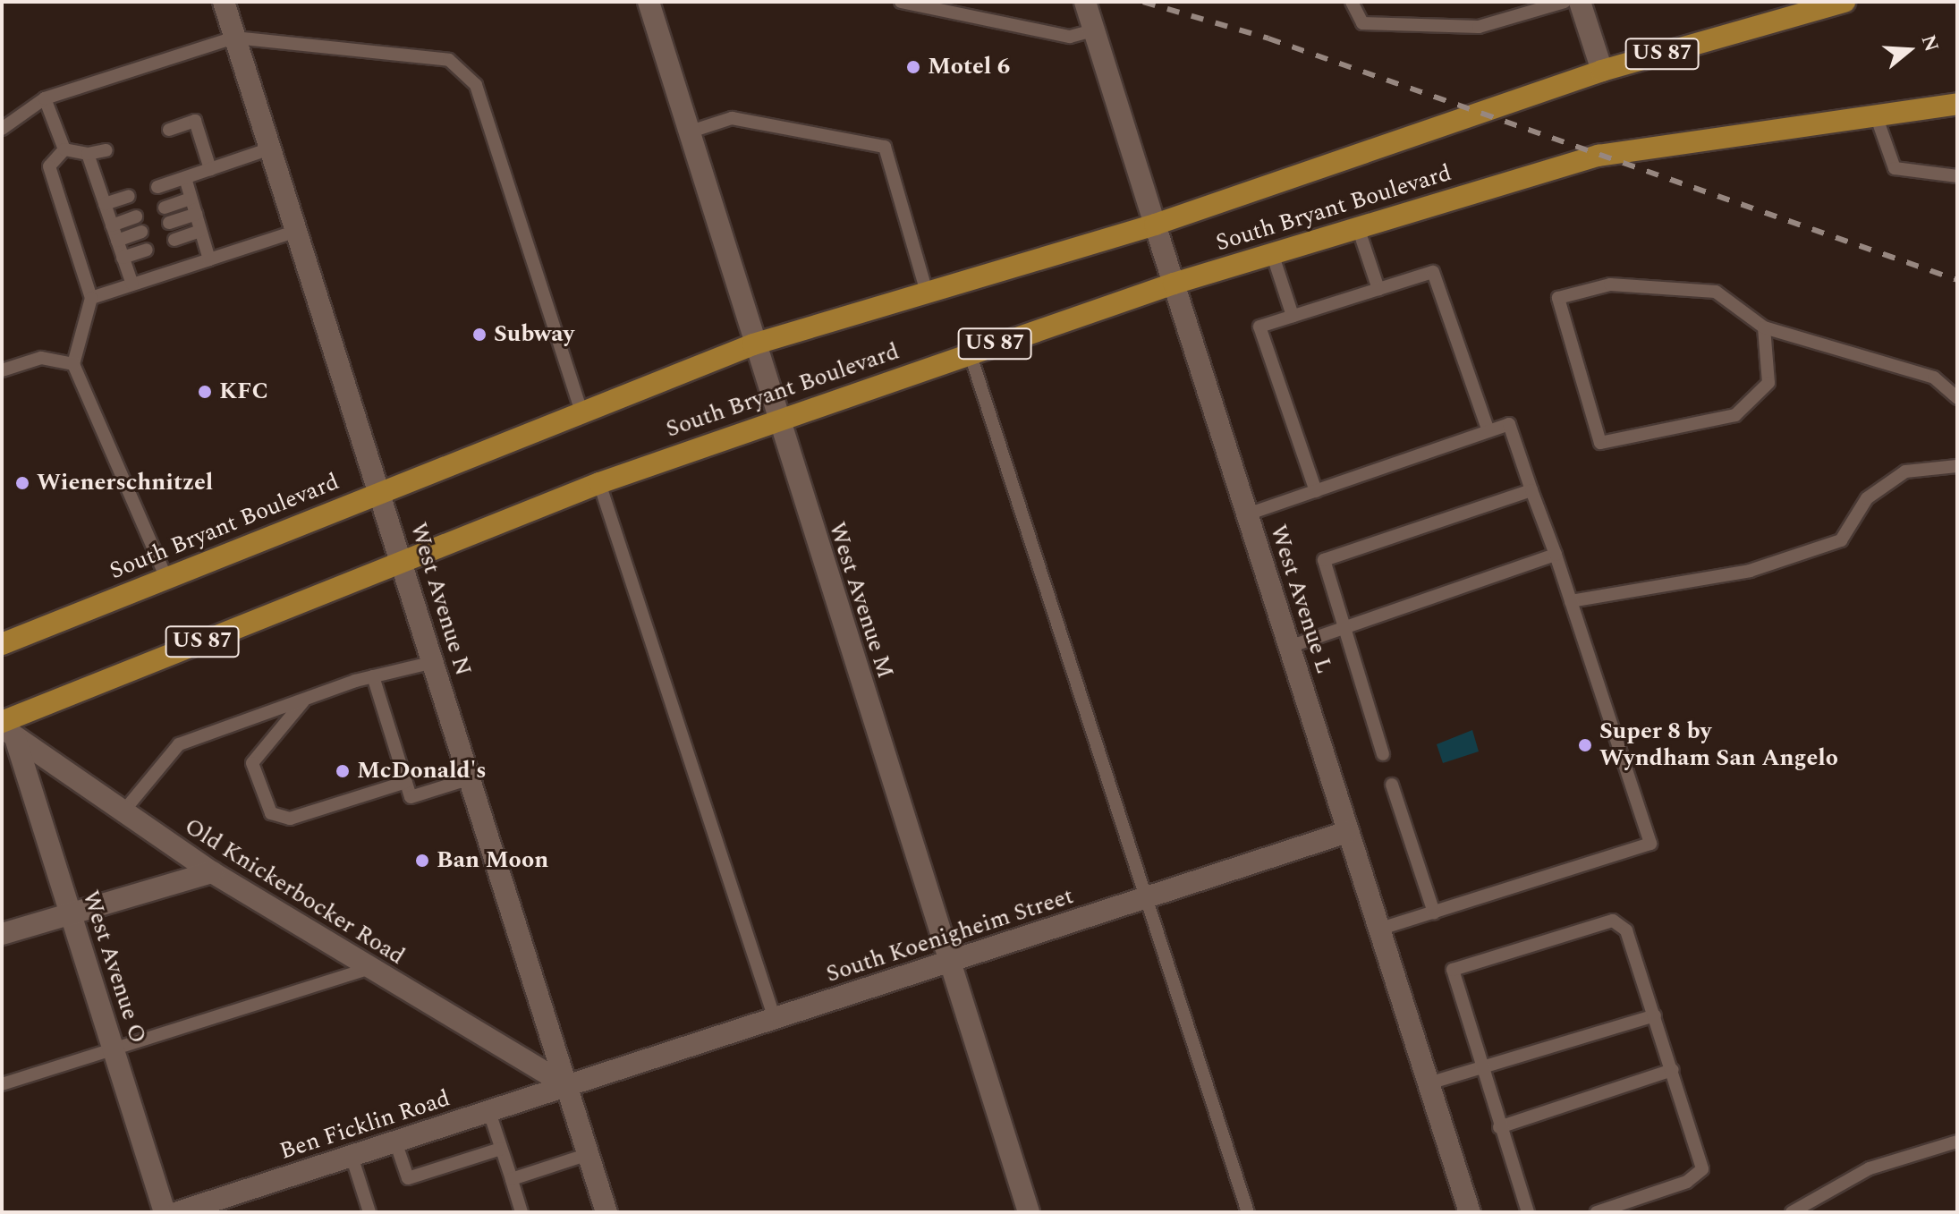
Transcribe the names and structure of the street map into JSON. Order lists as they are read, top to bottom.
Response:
{
  "streets": {
    "main road": ["US 87", "South Bryant Boulevard"],
    "street": [
      "West Avenue N",
      "West Avenue L",
      "West Avenue M",
      "Old Knickerbocker Road",
      "South Koenigheim Street",
      "West Avenue O",
      "Ben Ficklin Road"
    ]
  },
  "crossings": [
    ["US 87", "South Bryant Boulevard"],
    ["South Bryant Boulevard", "West Avenue N"],
    ["South Bryant Boulevard", "West Avenue L"],
    ["South Bryant Boulevard", "West Avenue M"],
    ["South Bryant Boulevard", "Old Knickerbocker Road"],
    ["South Bryant Boulevard", "West Avenue O"],
    ["West Avenue N", "Old Knickerbocker Road"],
    ["West Avenue N", "South Koenigheim Street"],
    ["West Avenue N", "Ben Ficklin Road"],
    ["West Avenue L", "South Koenigheim Street"],
    ["West Avenue M", "South Koenigheim Street"],
    ["Old Knickerbocker Road", "South Koenigheim Street"],
    ["Old Knickerbocker Road", "West Avenue O"],
    ["Old Knickerbocker Road", "Ben Ficklin Road"],
    ["South Koenigheim Street", "Ben Ficklin Road"]
  ],
  "places": [
    "Motel 6",
    "Subway",
    "KFC",
    "Wienerschnitzel",
    "Super 8 by Wyndham San Angelo",
    "McDonald's",
    "Ban Moon"
  ],
  "north": "right"
}
